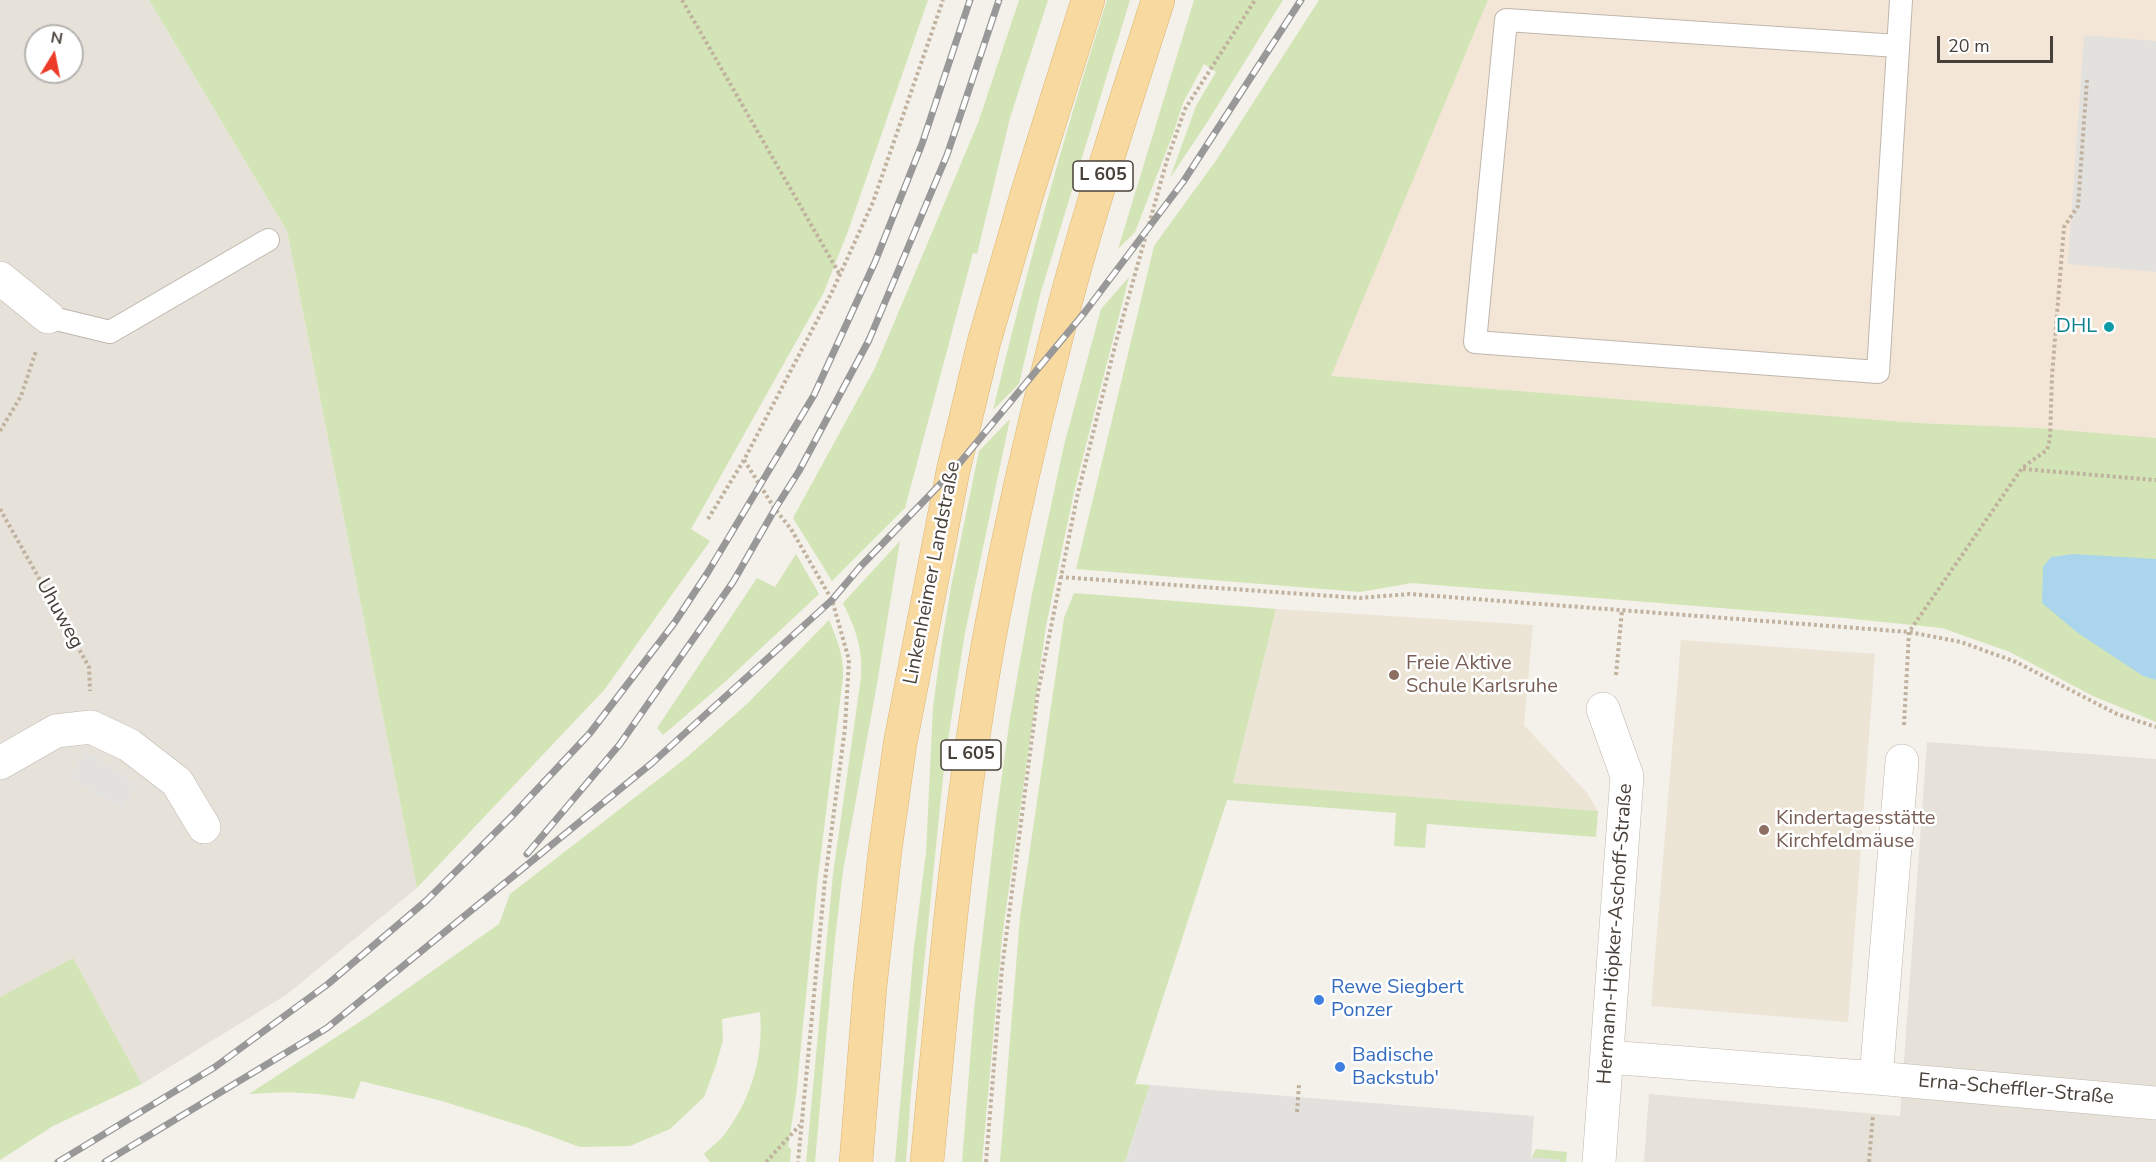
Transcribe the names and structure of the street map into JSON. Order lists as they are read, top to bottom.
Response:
{
  "streets": {
    "main road": ["L 605", "Linkenheimer Landstraße"],
    "street": ["Hermann-Höpker-Aschoff-Straße", "Erna-Scheffler-Straße"],
    "path": ["Uhuweg"]
  },
  "crossings": [
    ["Hermann-Höpker-Aschoff-Straße", "Erna-Scheffler-Straße"]
  ],
  "places": [
    "DHL",
    "Freie Aktive Schule Karlsruhe",
    "Kindertagesstätte Kirchfeldmäuse",
    "Rewe Siegbert Ponzer",
    "Badische Backstub'"
  ],
  "scale_bar": "20 m",
  "north": "top"
}
